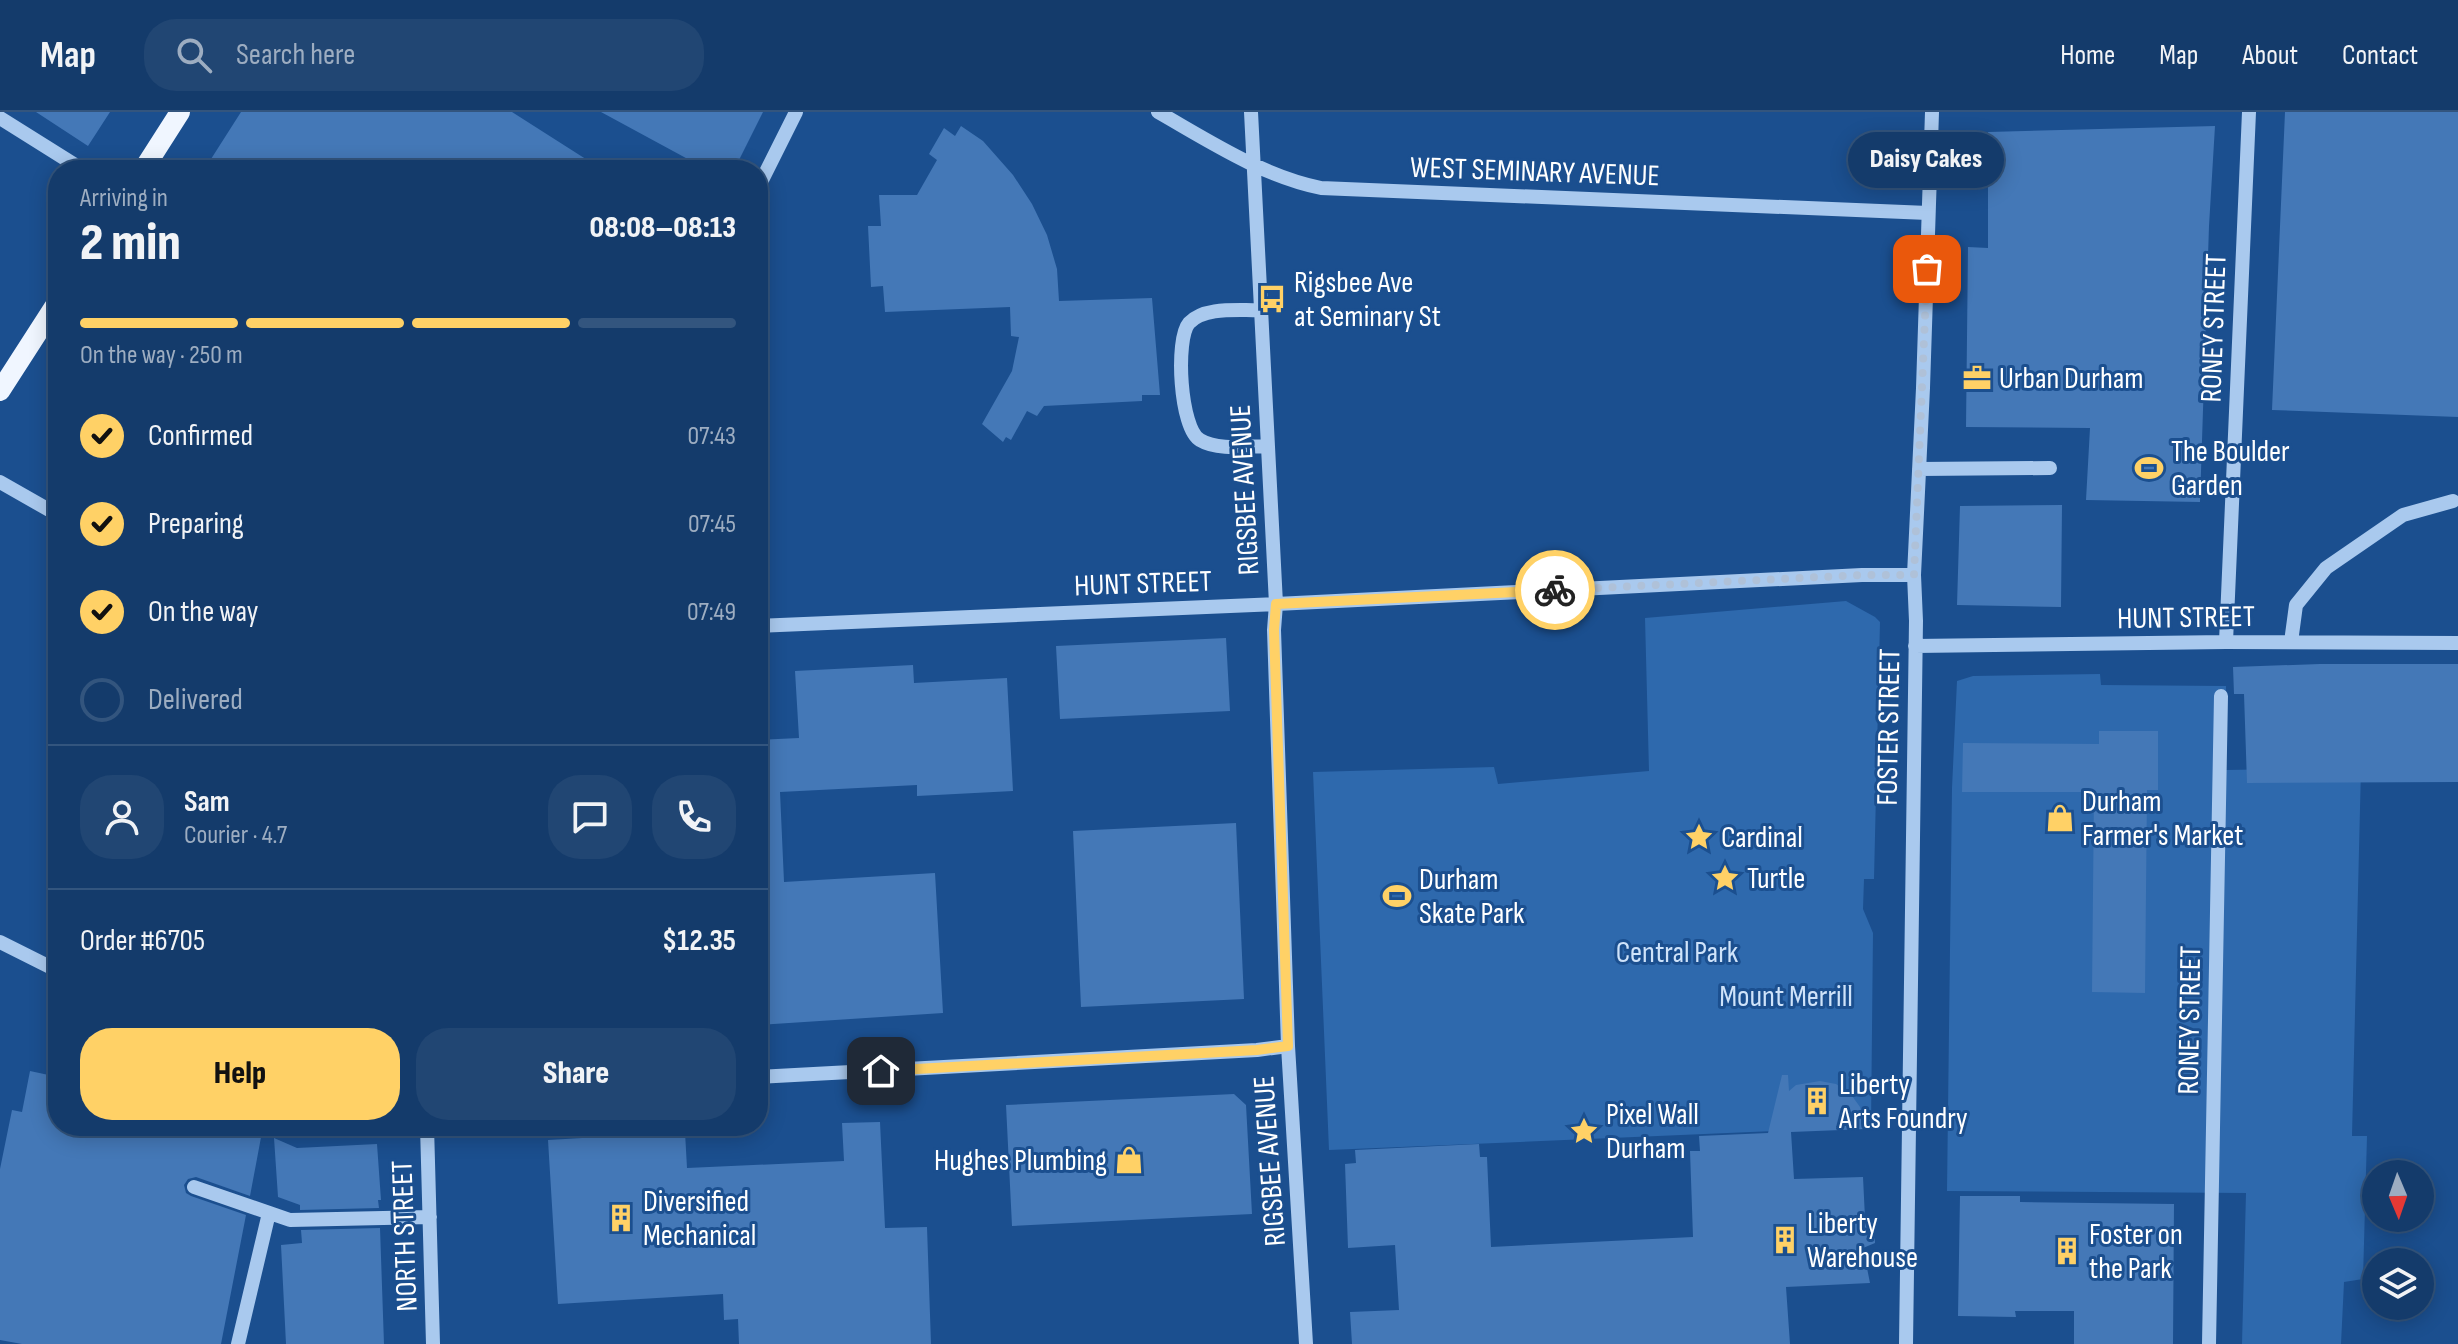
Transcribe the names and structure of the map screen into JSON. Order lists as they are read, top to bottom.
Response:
{
  "streets": {
    "street": [
      "WEST SEMINARY AVENUE",
      "RONEY STREET",
      "RIGSBEE AVENUE",
      "HUNT STREET",
      "FOSTER STREET",
      "NORTH STREET"
    ]
  },
  "crossings": [
    ["WEST SEMINARY AVENUE", "RIGSBEE AVENUE"],
    ["WEST SEMINARY AVENUE", "FOSTER STREET"],
    ["RONEY STREET", "HUNT STREET"],
    ["RIGSBEE AVENUE", "HUNT STREET"],
    ["HUNT STREET", "FOSTER STREET"]
  ],
  "parks": ["Central Park", "Mount Merrill"],
  "places": {
    "other": ["Daisy Cakes"],
    "bus stop": ["Rigsbee Ave at Seminary St"],
    "office": ["Urban Durham"],
    "sports": ["The Boulder Garden", "Durham Skate Park"],
    "shop": ["Durham Farmer's Market", "Hughes Plumbing"],
    "place": ["Cardinal", "Turtle", "Pixel Wall Durham"],
    "building": [
      "Liberty Arts Foundry",
      "Diversified Mechanical",
      "Liberty Warehouse",
      "Foster on the Park"
    ]
  },
  "north": "bottom",
  "page": {
    "header": "Map",
    "search": "Search here",
    "nav": [
      "Home",
      "Map",
      "About",
      "Contact"
    ],
    "bubble": "Daisy Cakes",
    "heading": ["2 min", "Arriving in", "08:08–08:13"],
    "panel": [
      "Sam",
      "Courier · 4.7",
      "Order #6705",
      "$12.35"
    ],
    "bar": "On the way · 250 m",
    "list": [
      ["Confirmed", "07:43"],
      ["Preparing", "07:45"],
      ["On the way", "07:49"],
      "Delivered"
    ],
    "buttons": ["Help", "Share"]
  }
}
